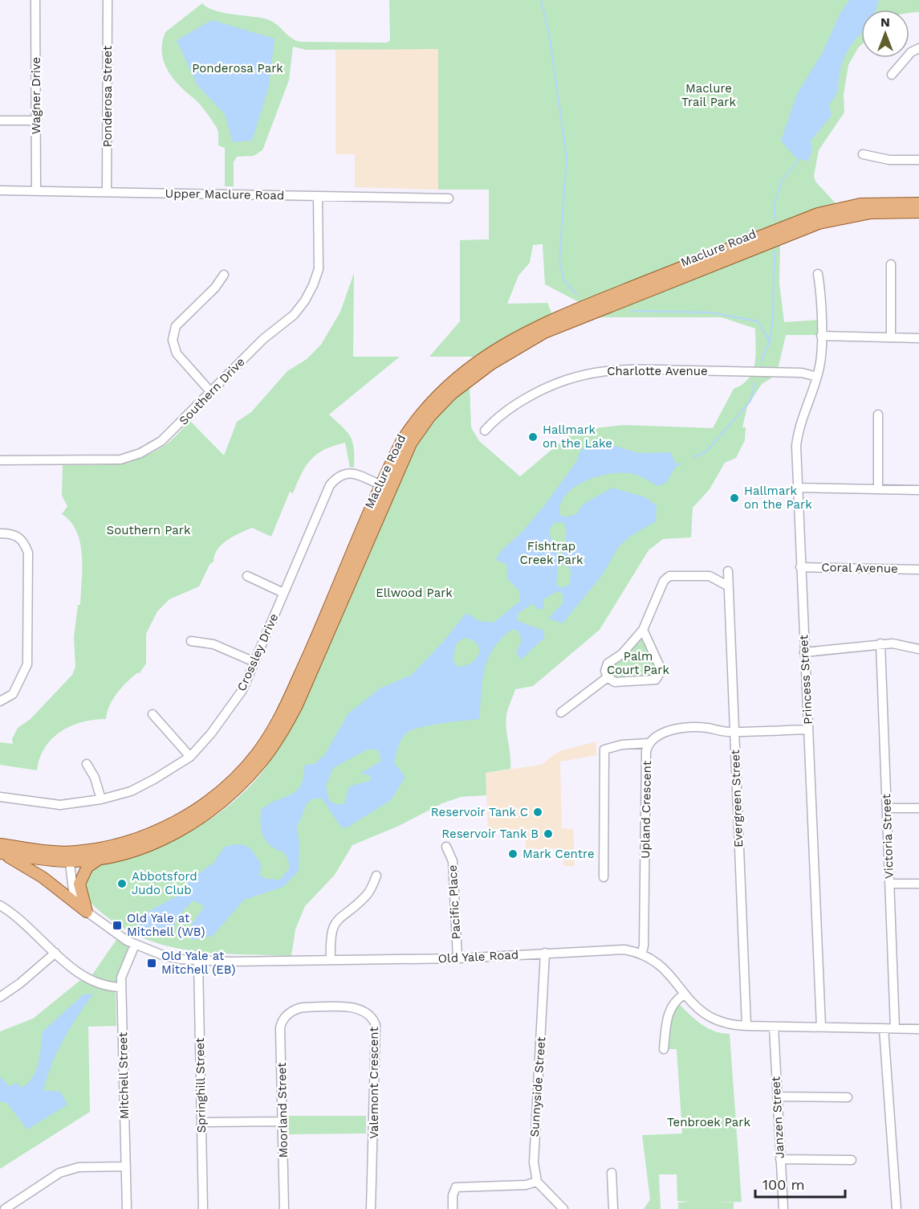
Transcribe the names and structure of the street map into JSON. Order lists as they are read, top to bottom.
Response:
{
  "streets": {
    "main road": ["Maclure Road"],
    "street": [
      "Wagner Drive",
      "Ponderosa Street",
      "Upper Maclure Road",
      "Charlotte Avenue",
      "Southern Drive",
      "Coral Avenue",
      "Crossley Drive",
      "Princess Street",
      "Evergreen Street",
      "Upland Crescent",
      "Victoria Street",
      "Pacific Place",
      "Old Yale Road",
      "Mitchell Street",
      "Valemont Crescent",
      "Springhill Street",
      "Sunnyside Street",
      "Moorland Street",
      "Janzen Street"
    ]
  },
  "crossings": [
    ["Wagner Drive", "Upper Maclure Road"],
    ["Ponderosa Street", "Upper Maclure Road"],
    ["Upper Maclure Road", "Southern Drive"],
    ["Maclure Road", "Crossley Drive"],
    ["Maclure Road", "Old Yale Road"],
    ["Charlotte Avenue", "Princess Street"],
    ["Coral Avenue", "Princess Street"],
    ["Princess Street", "Upland Crescent"],
    ["Princess Street", "Old Yale Road"],
    ["Evergreen Street", "Upland Crescent"],
    ["Evergreen Street", "Old Yale Road"],
    ["Upland Crescent", "Old Yale Road"],
    ["Victoria Street", "Old Yale Road"],
    ["Pacific Place", "Old Yale Road"],
    ["Old Yale Road", "Mitchell Street"],
    ["Old Yale Road", "Springhill Street"],
    ["Old Yale Road", "Sunnyside Street"],
    ["Old Yale Road", "Janzen Street"],
    ["Valemont Crescent", "Moorland Street"]
  ],
  "parks": [
    "Ponderosa Park",
    "Maclure Trail Park",
    "Southern Park",
    "Fishtrap Creek Park",
    "Ellwood Park",
    "Palm Court Park",
    "Tenbroek Park"
  ],
  "places": {
    "other": [
      "Hallmark on the Lake",
      "Hallmark on the Park",
      "Reservoir Tank C",
      "Reservoir Tank B",
      "Mark Centre",
      "Abbotsford Judo Club"
    ],
    "transit": ["Old Yale at Mitchell (WB)", "Old Yale at Mitchell (EB)"]
  },
  "scale_bar": "100 m",
  "north": "top"
}
